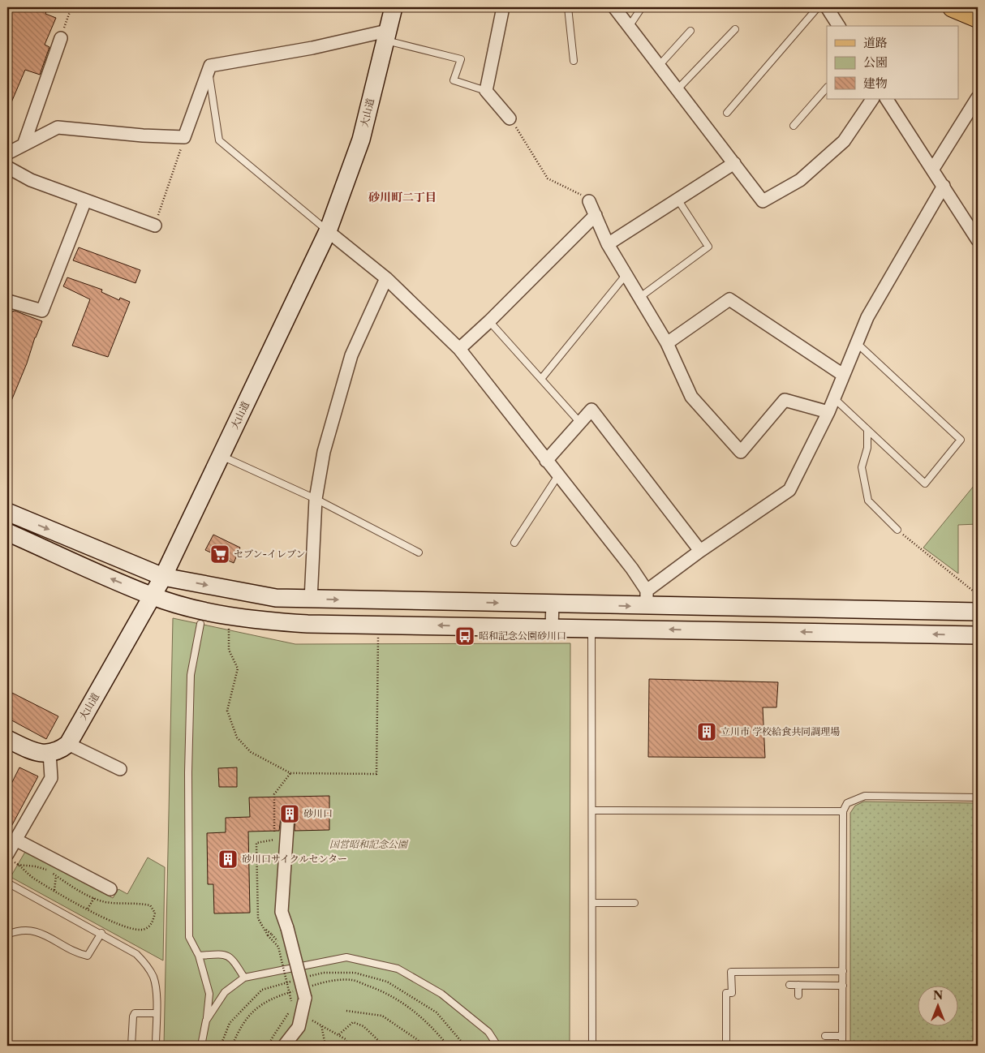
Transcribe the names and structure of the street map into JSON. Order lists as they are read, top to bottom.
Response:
{
  "streets": {
    "street": ["大山道"]
  },
  "districts": ["砂川町二丁目"],
  "parks": ["国営昭和記念公園"],
  "places": {
    "supermarket": ["セブン-イレブン"],
    "bus stop": ["昭和記念公園砂川口"],
    "building": ["立川市 学校給食共同調理場", "砂川口", "砂川口サイクルセンター"]
  },
  "legend": ["道路", "公園", "建物"],
  "north": "top"
}
